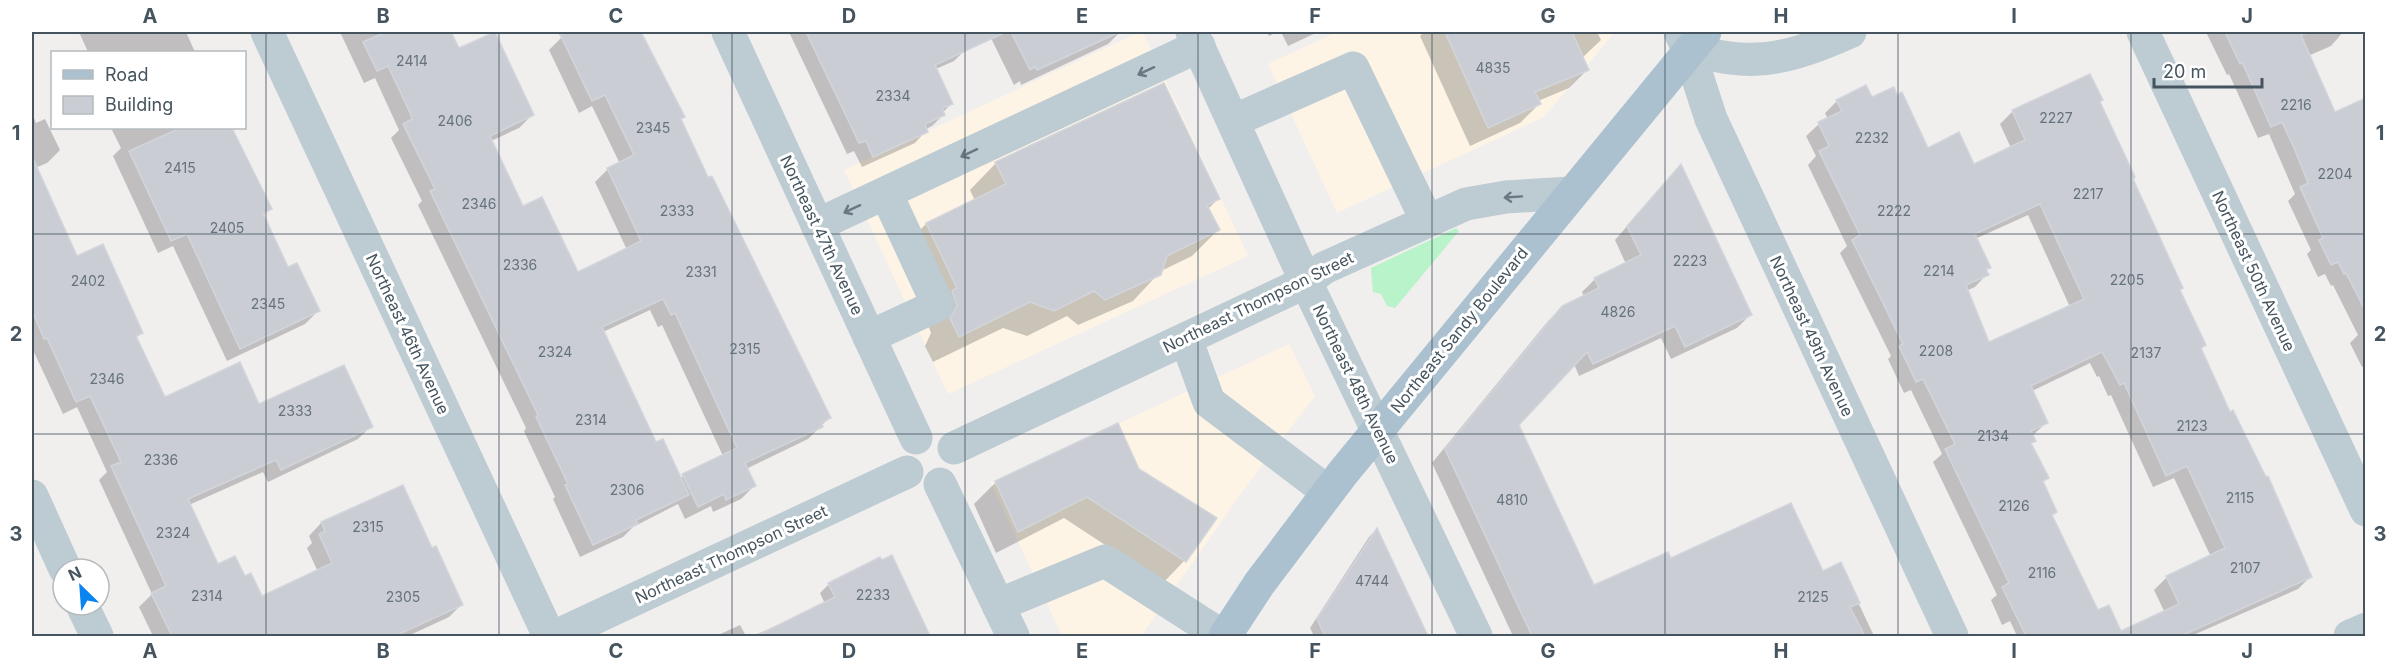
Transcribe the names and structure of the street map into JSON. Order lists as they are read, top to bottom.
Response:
{
  "streets": {
    "main road": ["Northeast Sandy Boulevard"],
    "street": [
      "Northeast 47th Avenue",
      "Northeast 50th Avenue",
      "Northeast Thompson Street",
      "Northeast 46th Avenue",
      "Northeast 49th Avenue",
      "Northeast 48th Avenue"
    ]
  },
  "crossings": [
    ["Northeast 47th Avenue", "Northeast Thompson Street"],
    ["Northeast Thompson Street", "Northeast Sandy Boulevard"],
    ["Northeast Thompson Street", "Northeast 48th Avenue"],
    ["Northeast Sandy Boulevard", "Northeast 49th Avenue"],
    ["Northeast Sandy Boulevard", "Northeast 48th Avenue"]
  ],
  "house_numbers": [
    "2414",
    "4835",
    "2334",
    "2216",
    "2227",
    "2406",
    "2345",
    "2232",
    "2415",
    "2204",
    "2217",
    "2346",
    "2333",
    "2222",
    "2405",
    "2223",
    "2336",
    "2214",
    "2331",
    "2205",
    "2402",
    "2345",
    "4826",
    "2315",
    "2208",
    "2324",
    "2137",
    "2346",
    "2333",
    "2314",
    "2123",
    "2134",
    "2336",
    "2306",
    "2115",
    "4810",
    "2126",
    "2315",
    "2324",
    "2107",
    "2116",
    "4744",
    "2233",
    "2314",
    "2305",
    "2125"
  ],
  "legend": ["Road", "Building"],
  "scale_bar": "20 m",
  "north": "top left",
  "grid": {
    "columns": [
      "A",
      "B",
      "C",
      "D",
      "E",
      "F",
      "G",
      "H",
      "I",
      "J"
    ],
    "rows": ["1", "2", "3"]
  }
}
